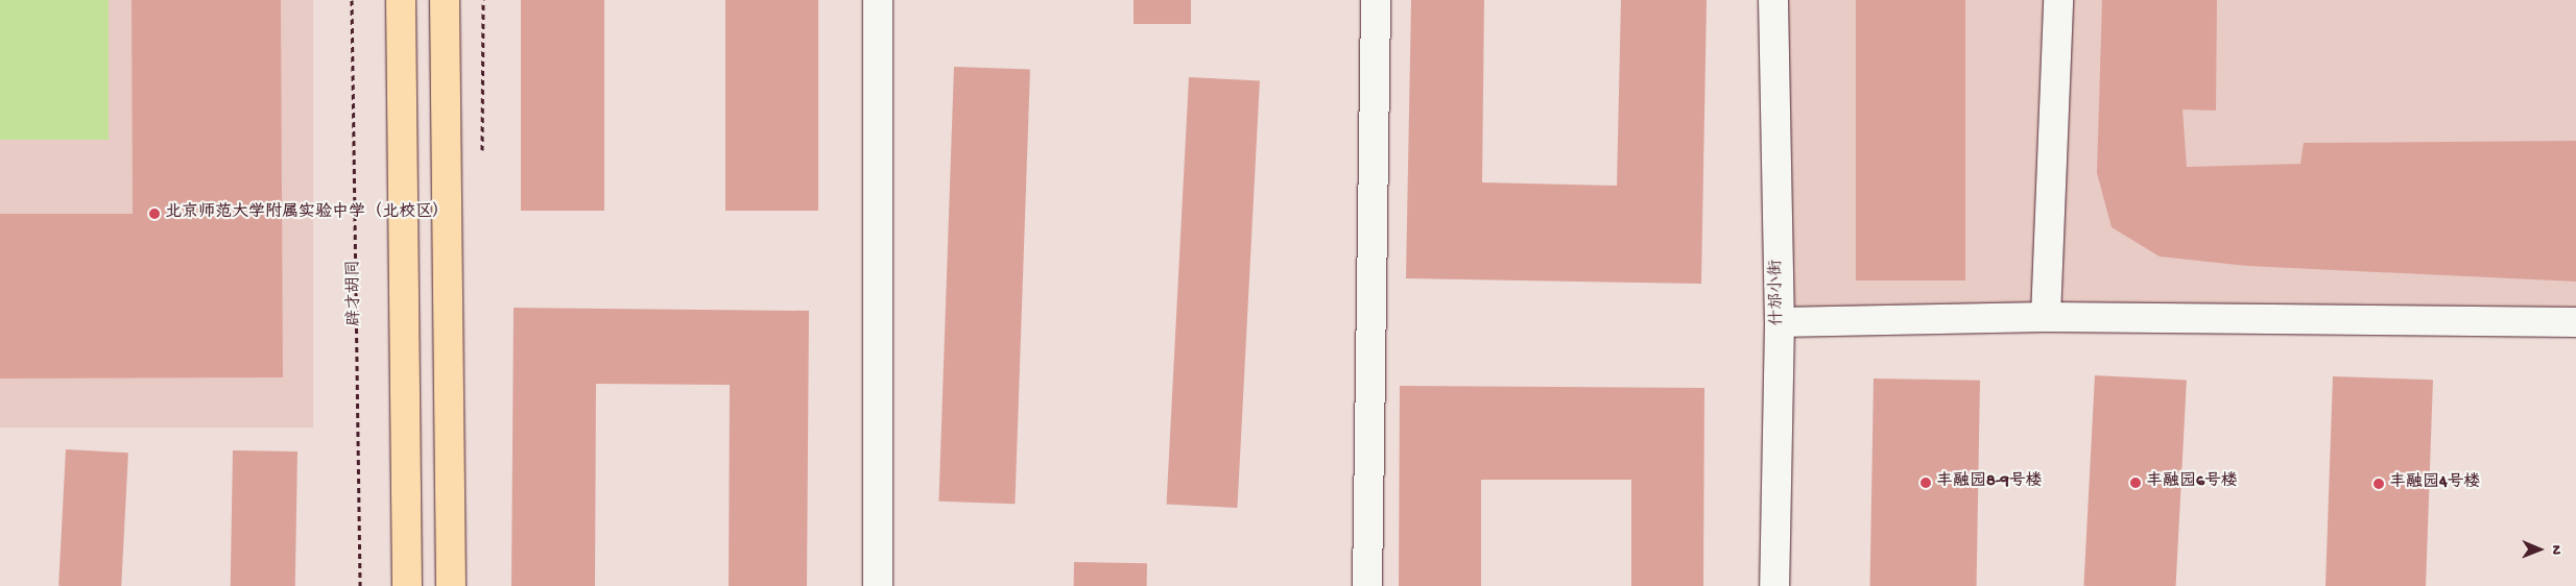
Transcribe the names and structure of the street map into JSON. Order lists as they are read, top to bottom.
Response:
{
  "streets": {
    "street": ["什邡小街"],
    "path": ["辟才胡同"]
  },
  "places": [
    "北京师范大学附属实验中学（北校区）",
    "丰融园8-9号楼",
    "丰融园6号楼",
    "丰融园4号楼"
  ],
  "north": "right"
}
